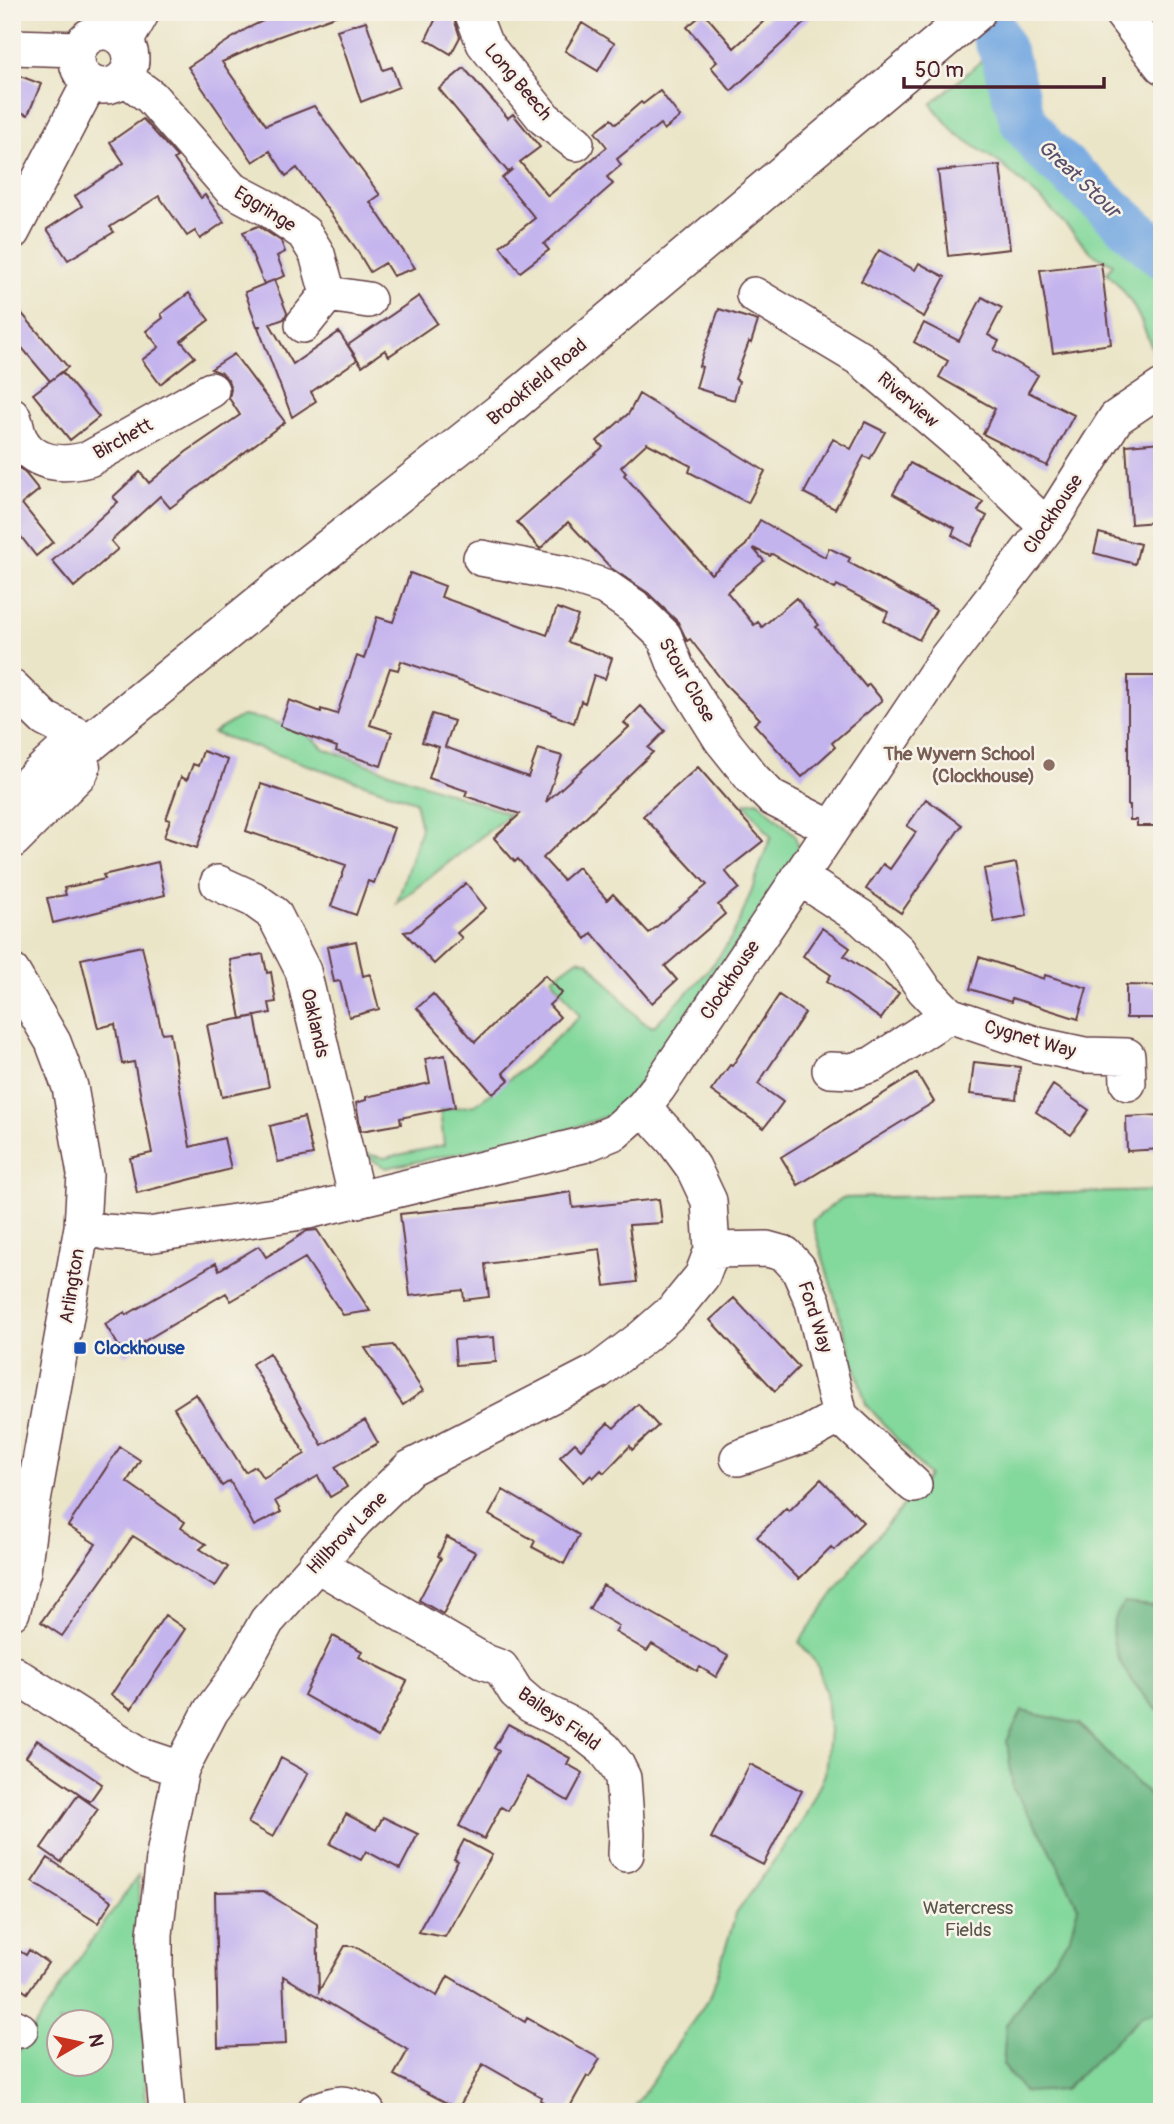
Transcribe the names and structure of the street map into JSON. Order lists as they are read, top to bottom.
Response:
{
  "streets": {
    "main road": ["Brookfield Road"],
    "street": [
      "Long Beech",
      "Eggringe",
      "Riverview",
      "Birchett",
      "Clockhouse",
      "Stour Close",
      "Oaklands",
      "Cygnet Way",
      "Arlington",
      "Ford Way",
      "Hillbrow Lane",
      "Baileys Field"
    ]
  },
  "crossings": [
    ["Riverview", "Clockhouse"],
    ["Clockhouse", "Stour Close"],
    ["Clockhouse", "Oaklands"],
    ["Clockhouse", "Cygnet Way"],
    ["Clockhouse", "Arlington"],
    ["Clockhouse", "Hillbrow Lane"],
    ["Ford Way", "Hillbrow Lane"],
    ["Hillbrow Lane", "Baileys Field"]
  ],
  "water": ["Great Stour"],
  "parks": ["Watercress Fields"],
  "places": {
    "other": ["The Wyvern School (Clockhouse)"],
    "transit": ["Clockhouse"]
  },
  "scale_bar": "50 m",
  "north": "right"
}
